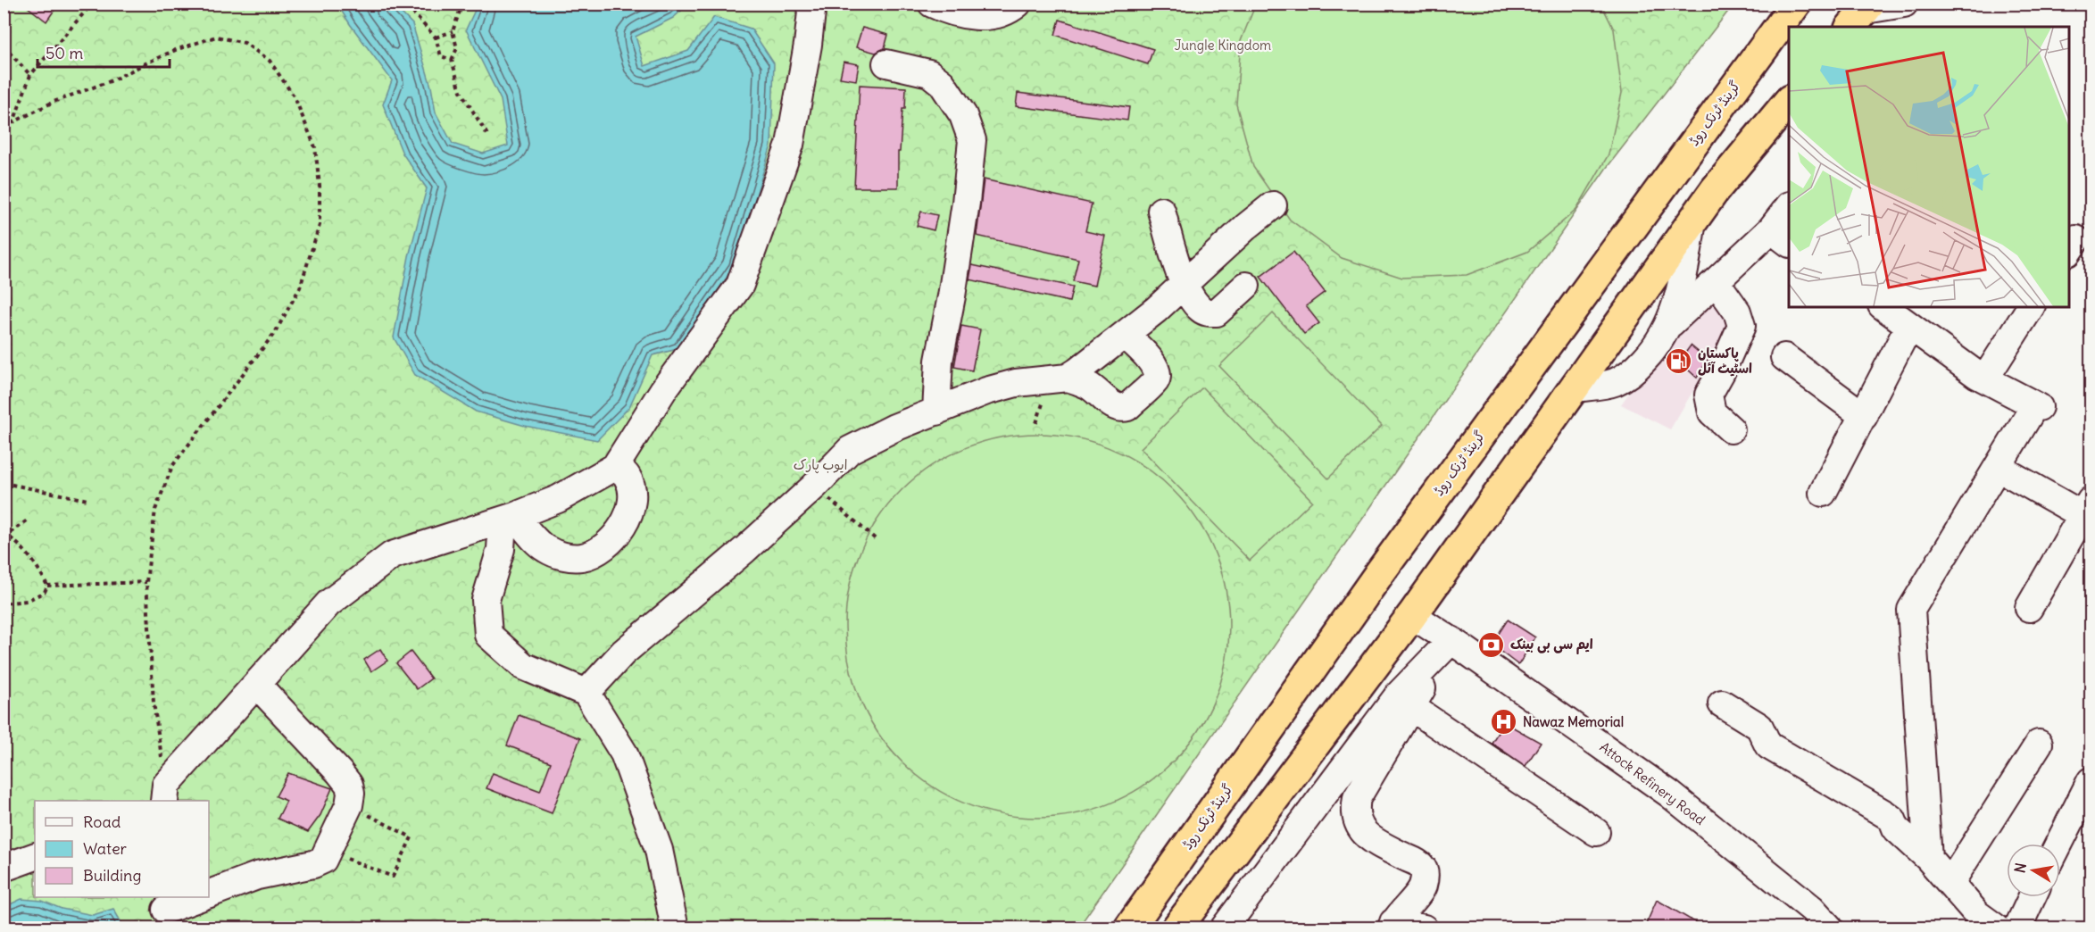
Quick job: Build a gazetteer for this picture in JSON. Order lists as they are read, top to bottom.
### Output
{
  "streets": {
    "highway": ["گرینڈ ٹرنک روڈ"],
    "street": ["Attock Refinery Road"]
  },
  "parks": ["Jungle Kingdom", "ایوب پارک"],
  "places": {
    "fuel station": ["پاکستان اسٹیٹ آئل"],
    "bank": ["ایم سی بی بینک"],
    "hospital": ["Nawaz Memorial"]
  },
  "legend": ["Road", "Water", "Building"],
  "scale_bar": "50 m",
  "north": "left"
}
